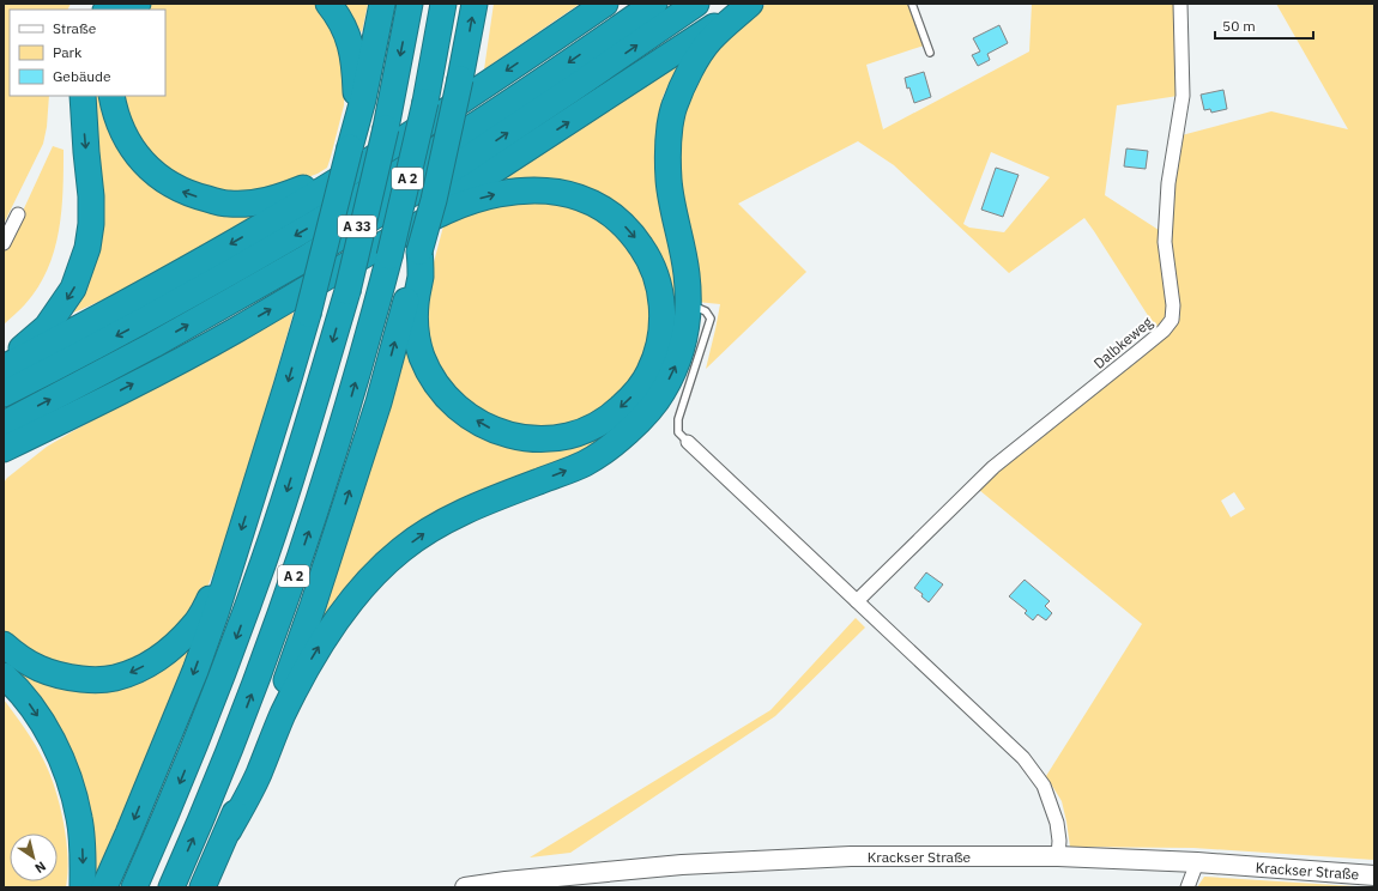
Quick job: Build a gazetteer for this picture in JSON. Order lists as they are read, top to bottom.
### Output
{
  "streets": {
    "highway": ["A 2", "A 33"],
    "street": ["Dalbkeweg", "Krackser Straße"]
  },
  "legend": ["Straße", "Park", "Gebäude"],
  "scale_bar": "50 m",
  "north": "bottom right"
}
